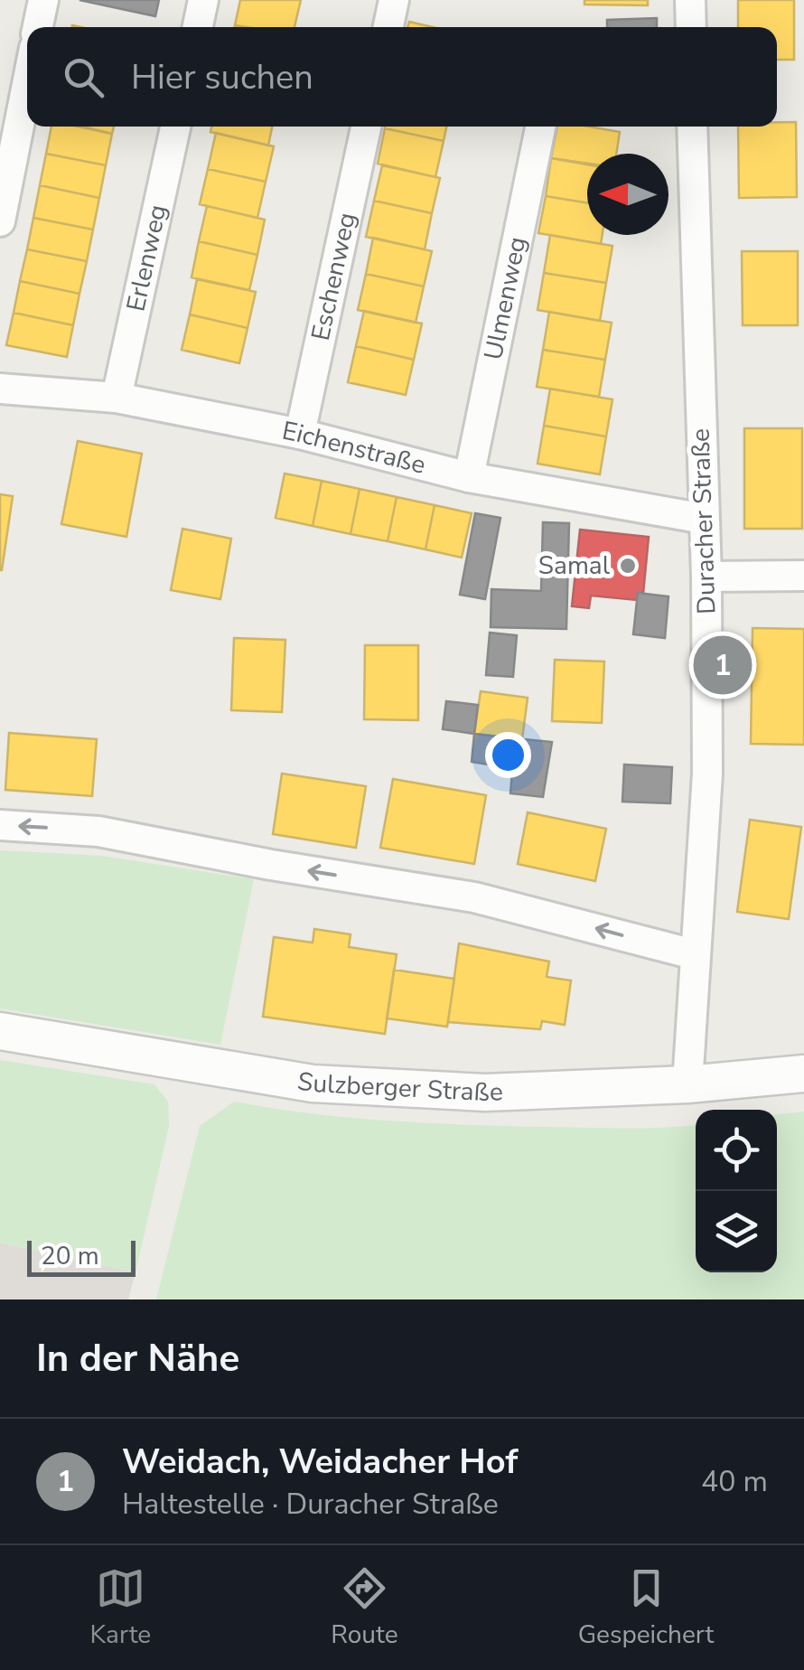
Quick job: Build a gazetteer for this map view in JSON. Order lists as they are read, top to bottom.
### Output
{
  "streets": {
    "street": [
      "Erlenweg",
      "Eschenweg",
      "Ulmenweg",
      "Eichenstraße",
      "Duracher Straße",
      "Sulzberger Straße"
    ]
  },
  "crossings": [
    ["Erlenweg", "Eichenstraße"],
    ["Eschenweg", "Eichenstraße"],
    ["Ulmenweg", "Eichenstraße"],
    ["Eichenstraße", "Duracher Straße"],
    ["Duracher Straße", "Sulzberger Straße"]
  ],
  "places": ["Samal"],
  "scale_bar": "20 m",
  "north": "left",
  "page": {
    "search": "Hier suchen",
    "pins": "1",
    "scale": "20 m",
    "heading": "In der Nähe",
    "list": [
      {
        "mark": "1",
        "name": "Weidach, Weidacher Hof",
        "note": "Haltestelle · Duracher Straße",
        "value": "40 m"
      }
    ],
    "nav": ["Karte", "Route", "Gespeichert"]
  }
}
